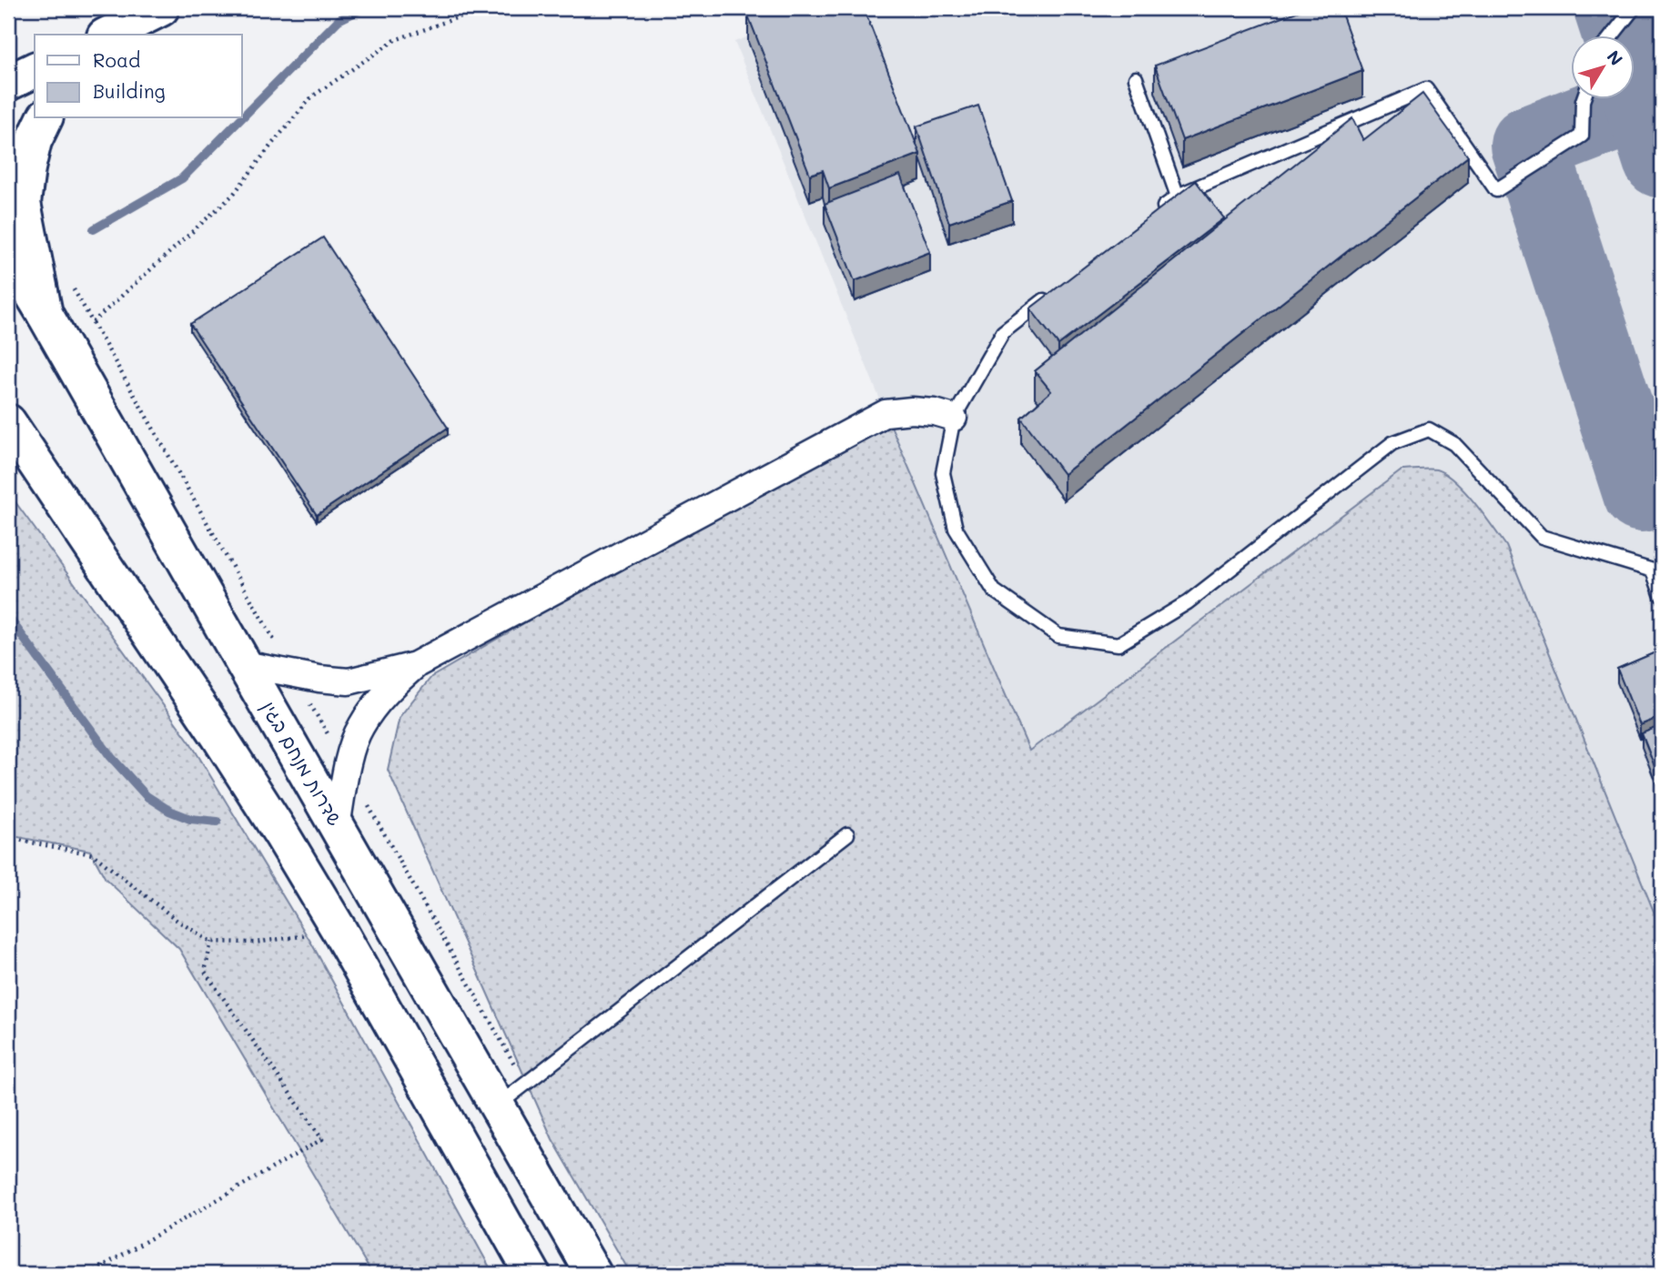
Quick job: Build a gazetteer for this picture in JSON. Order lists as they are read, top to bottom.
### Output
{
  "streets": {
    "main road": ["שדרות מנחם בגין"]
  },
  "legend": ["Road", "Building"],
  "north": "top right"
}
